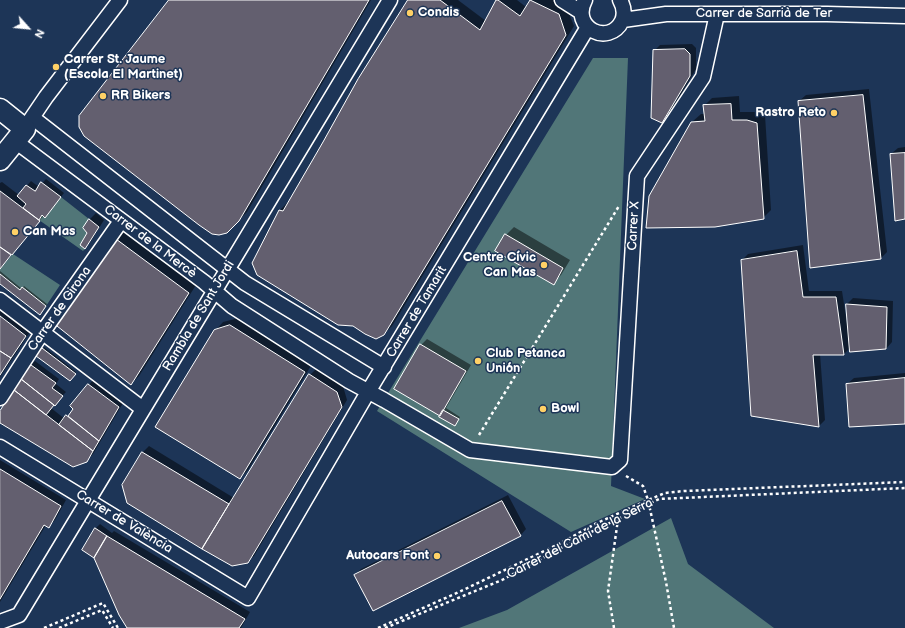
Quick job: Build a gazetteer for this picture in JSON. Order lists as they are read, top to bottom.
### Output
{
  "streets": {
    "street": [
      "Carrer de Sarrià de Ter",
      "Carrer X",
      "Carrer de la Mercè",
      "Carrer de Girona",
      "Carrer de Tamarit",
      "Rambla de Sant Jordi",
      "Carrer de València"
    ],
    "path": ["Carrer del Camí de la Serra"]
  },
  "crossings": [
    ["Carrer de Sarrià de Ter", "Carrer X"],
    ["Carrer de la Mercè", "Carrer de Girona"],
    ["Carrer de la Mercè", "Carrer de Tamarit"],
    ["Carrer de la Mercè", "Rambla de Sant Jordi"],
    ["Carrer de Tamarit", "Carrer de València"],
    ["Rambla de Sant Jordi", "Carrer de València"]
  ],
  "places": [
    "Condis",
    "Carrer St. Jaume (Escola El Martinet)",
    "RR Bikers",
    "Rastro Reto",
    "Can Mas",
    "Centre Cívic Can Mas",
    "Club Petanca Unión",
    "Bowl",
    "Autocars Font"
  ],
  "north": "bottom right"
}
